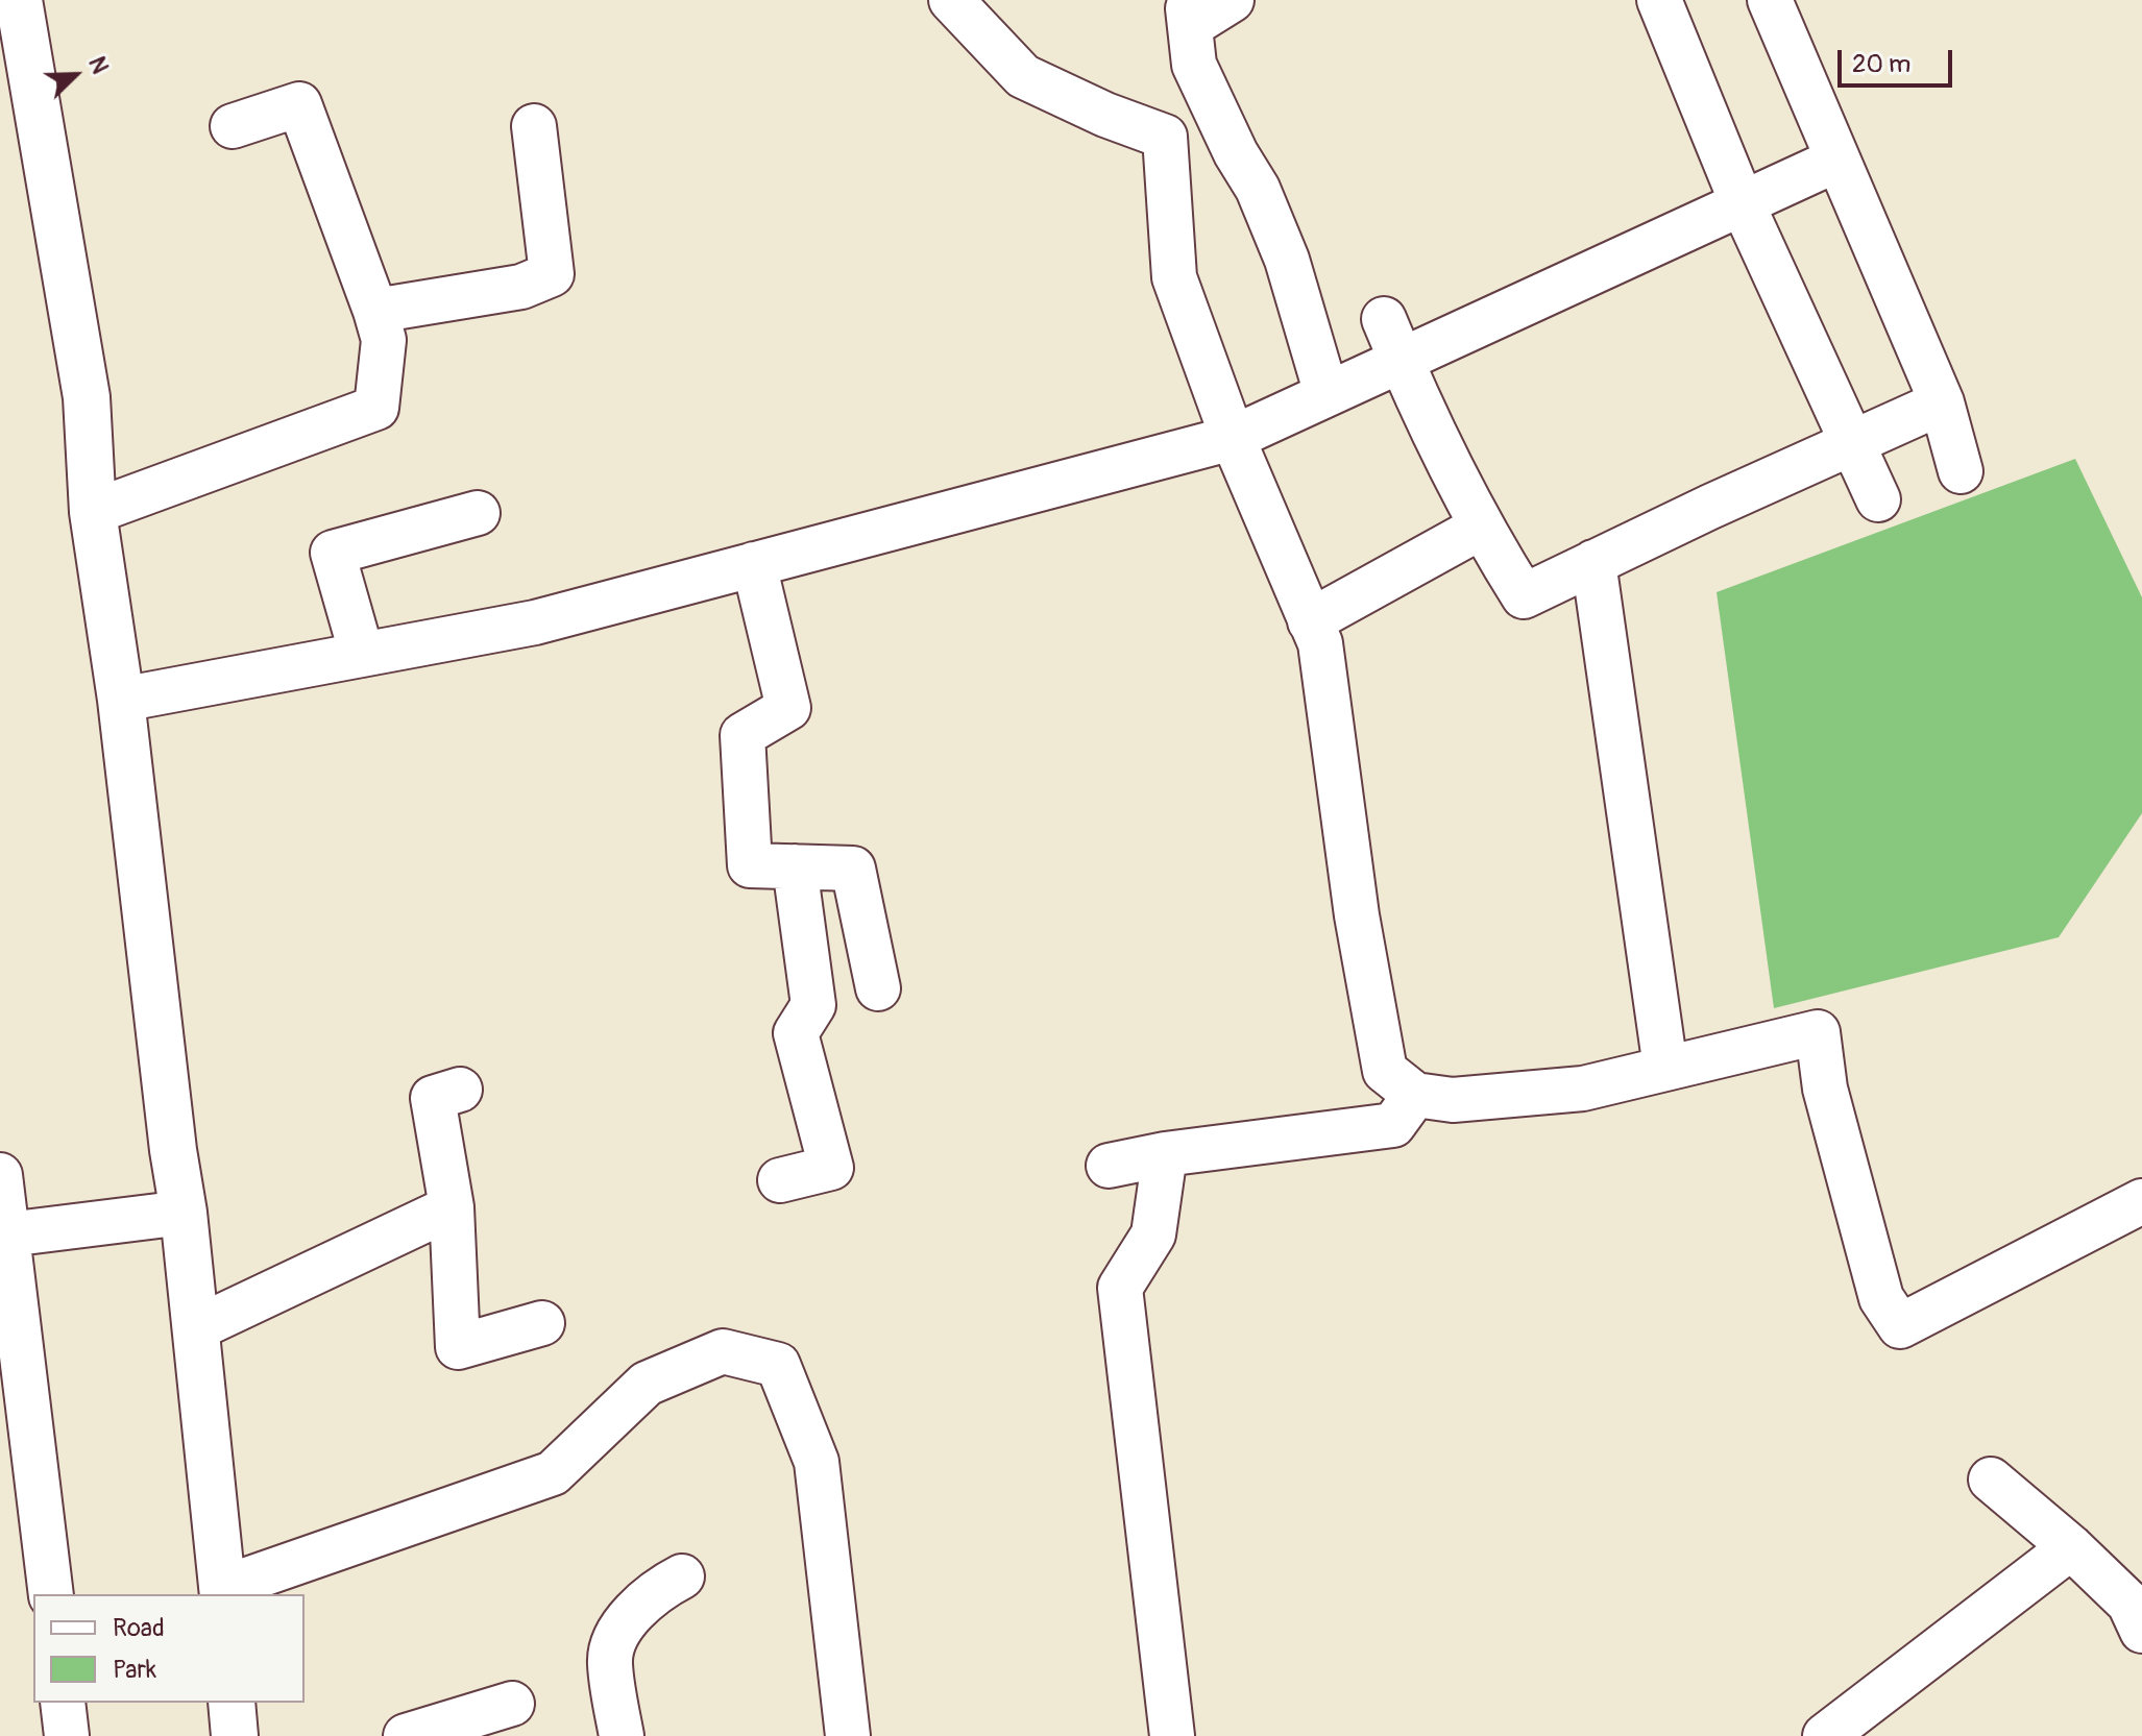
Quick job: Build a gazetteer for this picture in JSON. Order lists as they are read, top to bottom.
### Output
{
  "legend": ["Road", "Park"],
  "scale_bar": "20 m",
  "north": "top right"
}
